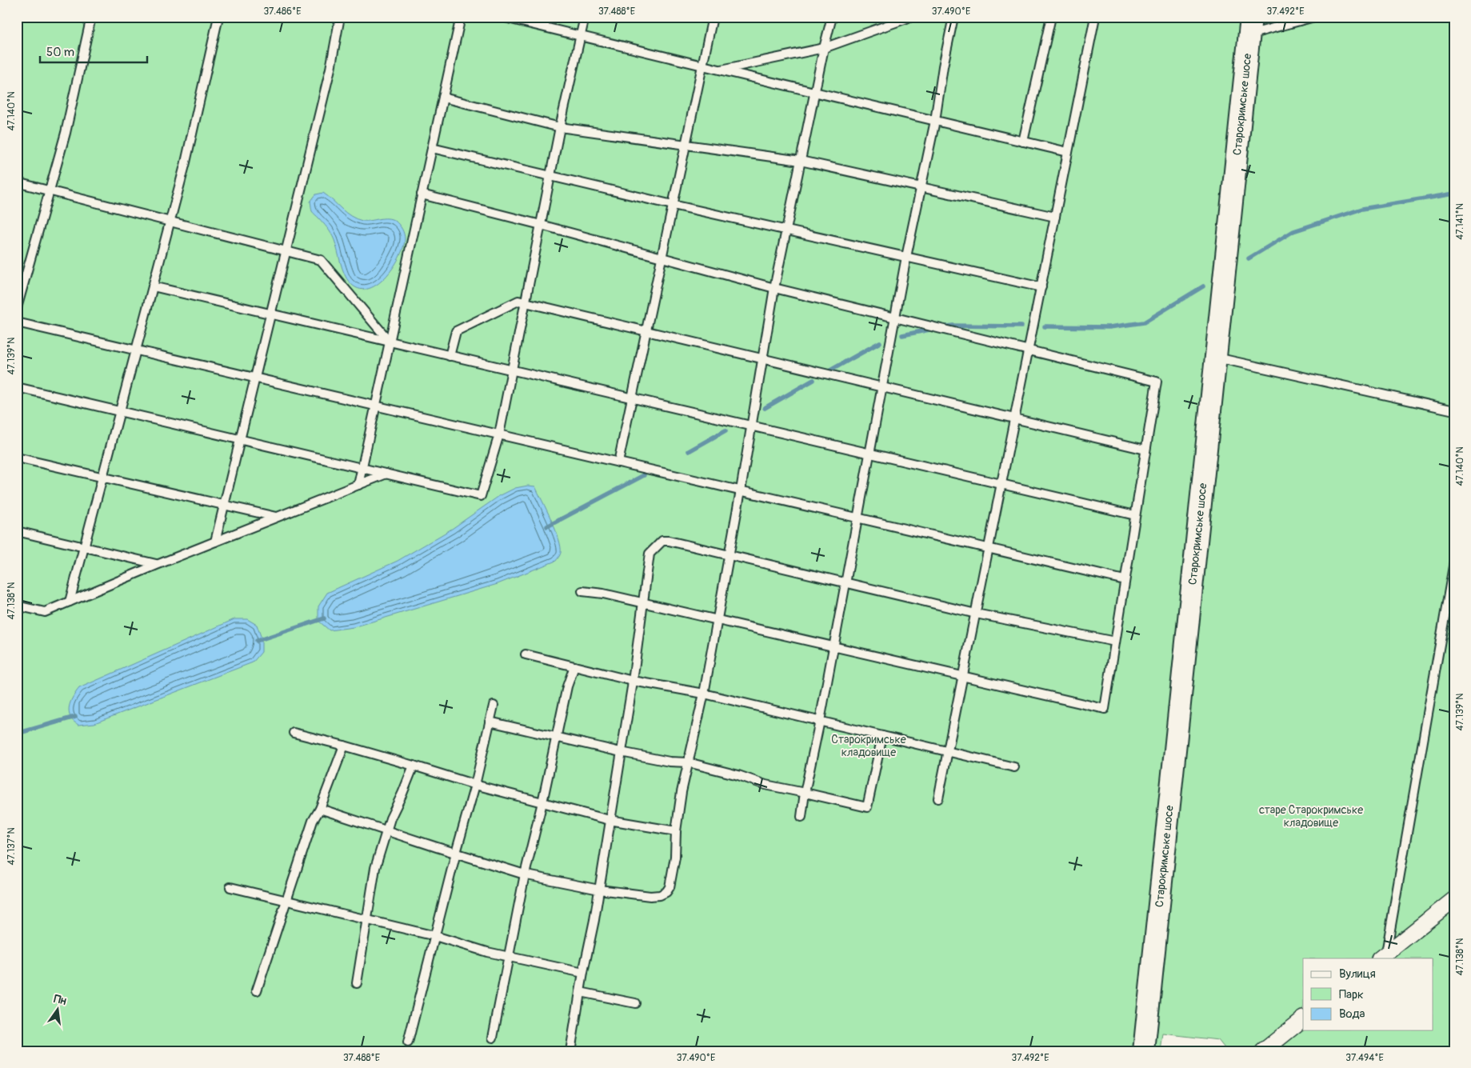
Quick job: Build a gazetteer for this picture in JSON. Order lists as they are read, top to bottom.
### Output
{
  "streets": {
    "street": ["Старокримське шосе"]
  },
  "parks": ["Старокримське кладовище", "старе Старокримське кладовище"],
  "legend": ["Вулиця", "Парк", "Вода"],
  "scale_bar": "50 m",
  "north": "top",
  "coordinates": [
    "37.486°E",
    "37.488°E",
    "37.490°E",
    "37.492°E",
    "47.140°N",
    "47.141°N",
    "47.139°N",
    "47.138°N",
    "47.137°N",
    "37.494°E"
  ]
}
